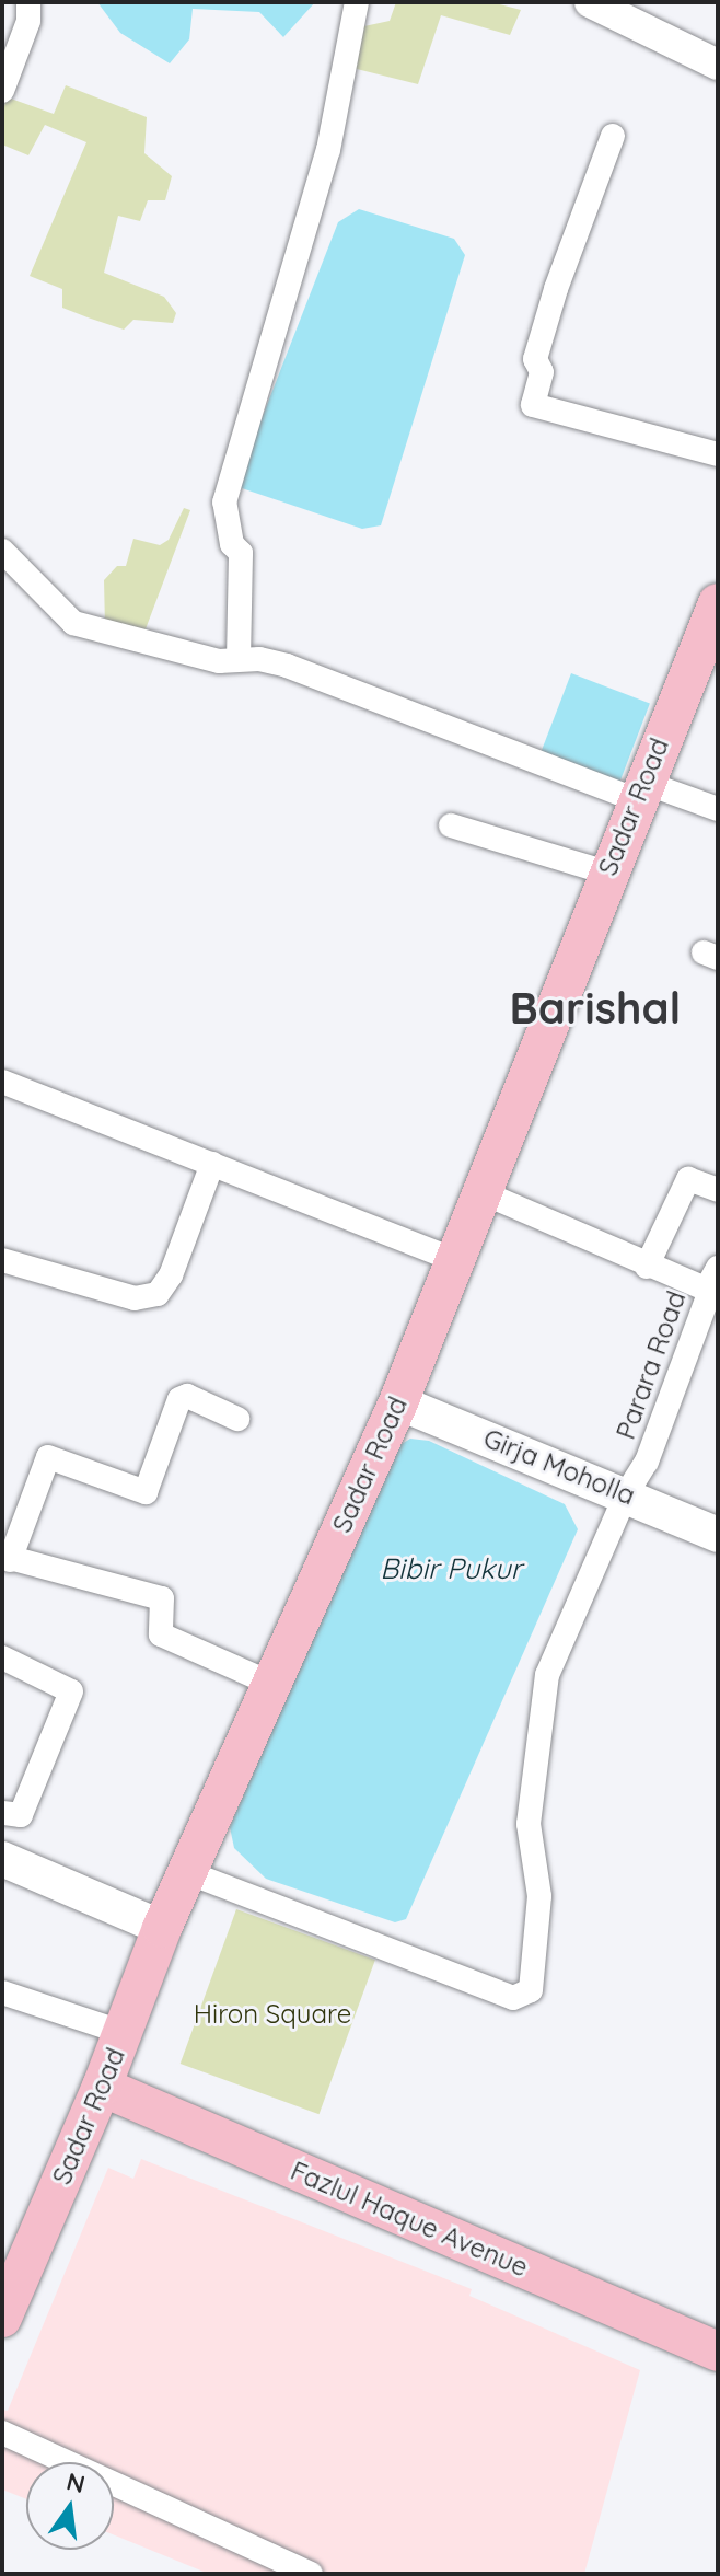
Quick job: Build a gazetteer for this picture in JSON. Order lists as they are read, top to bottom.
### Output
{
  "streets": {
    "main road": ["Sadar Road", "Girja Moholla", "Fazlul Haque Avenue"],
    "street": ["Parara Road"]
  },
  "crossings": [
    ["Sadar Road", "Parara Road"],
    ["Sadar Road", "Girja Moholla"],
    ["Sadar Road", "Fazlul Haque Avenue"],
    ["Parara Road", "Girja Moholla"]
  ],
  "districts": ["Barishal"],
  "water": ["Bibir Pukur"],
  "parks": ["Hiron Square"],
  "north": "top"
}
